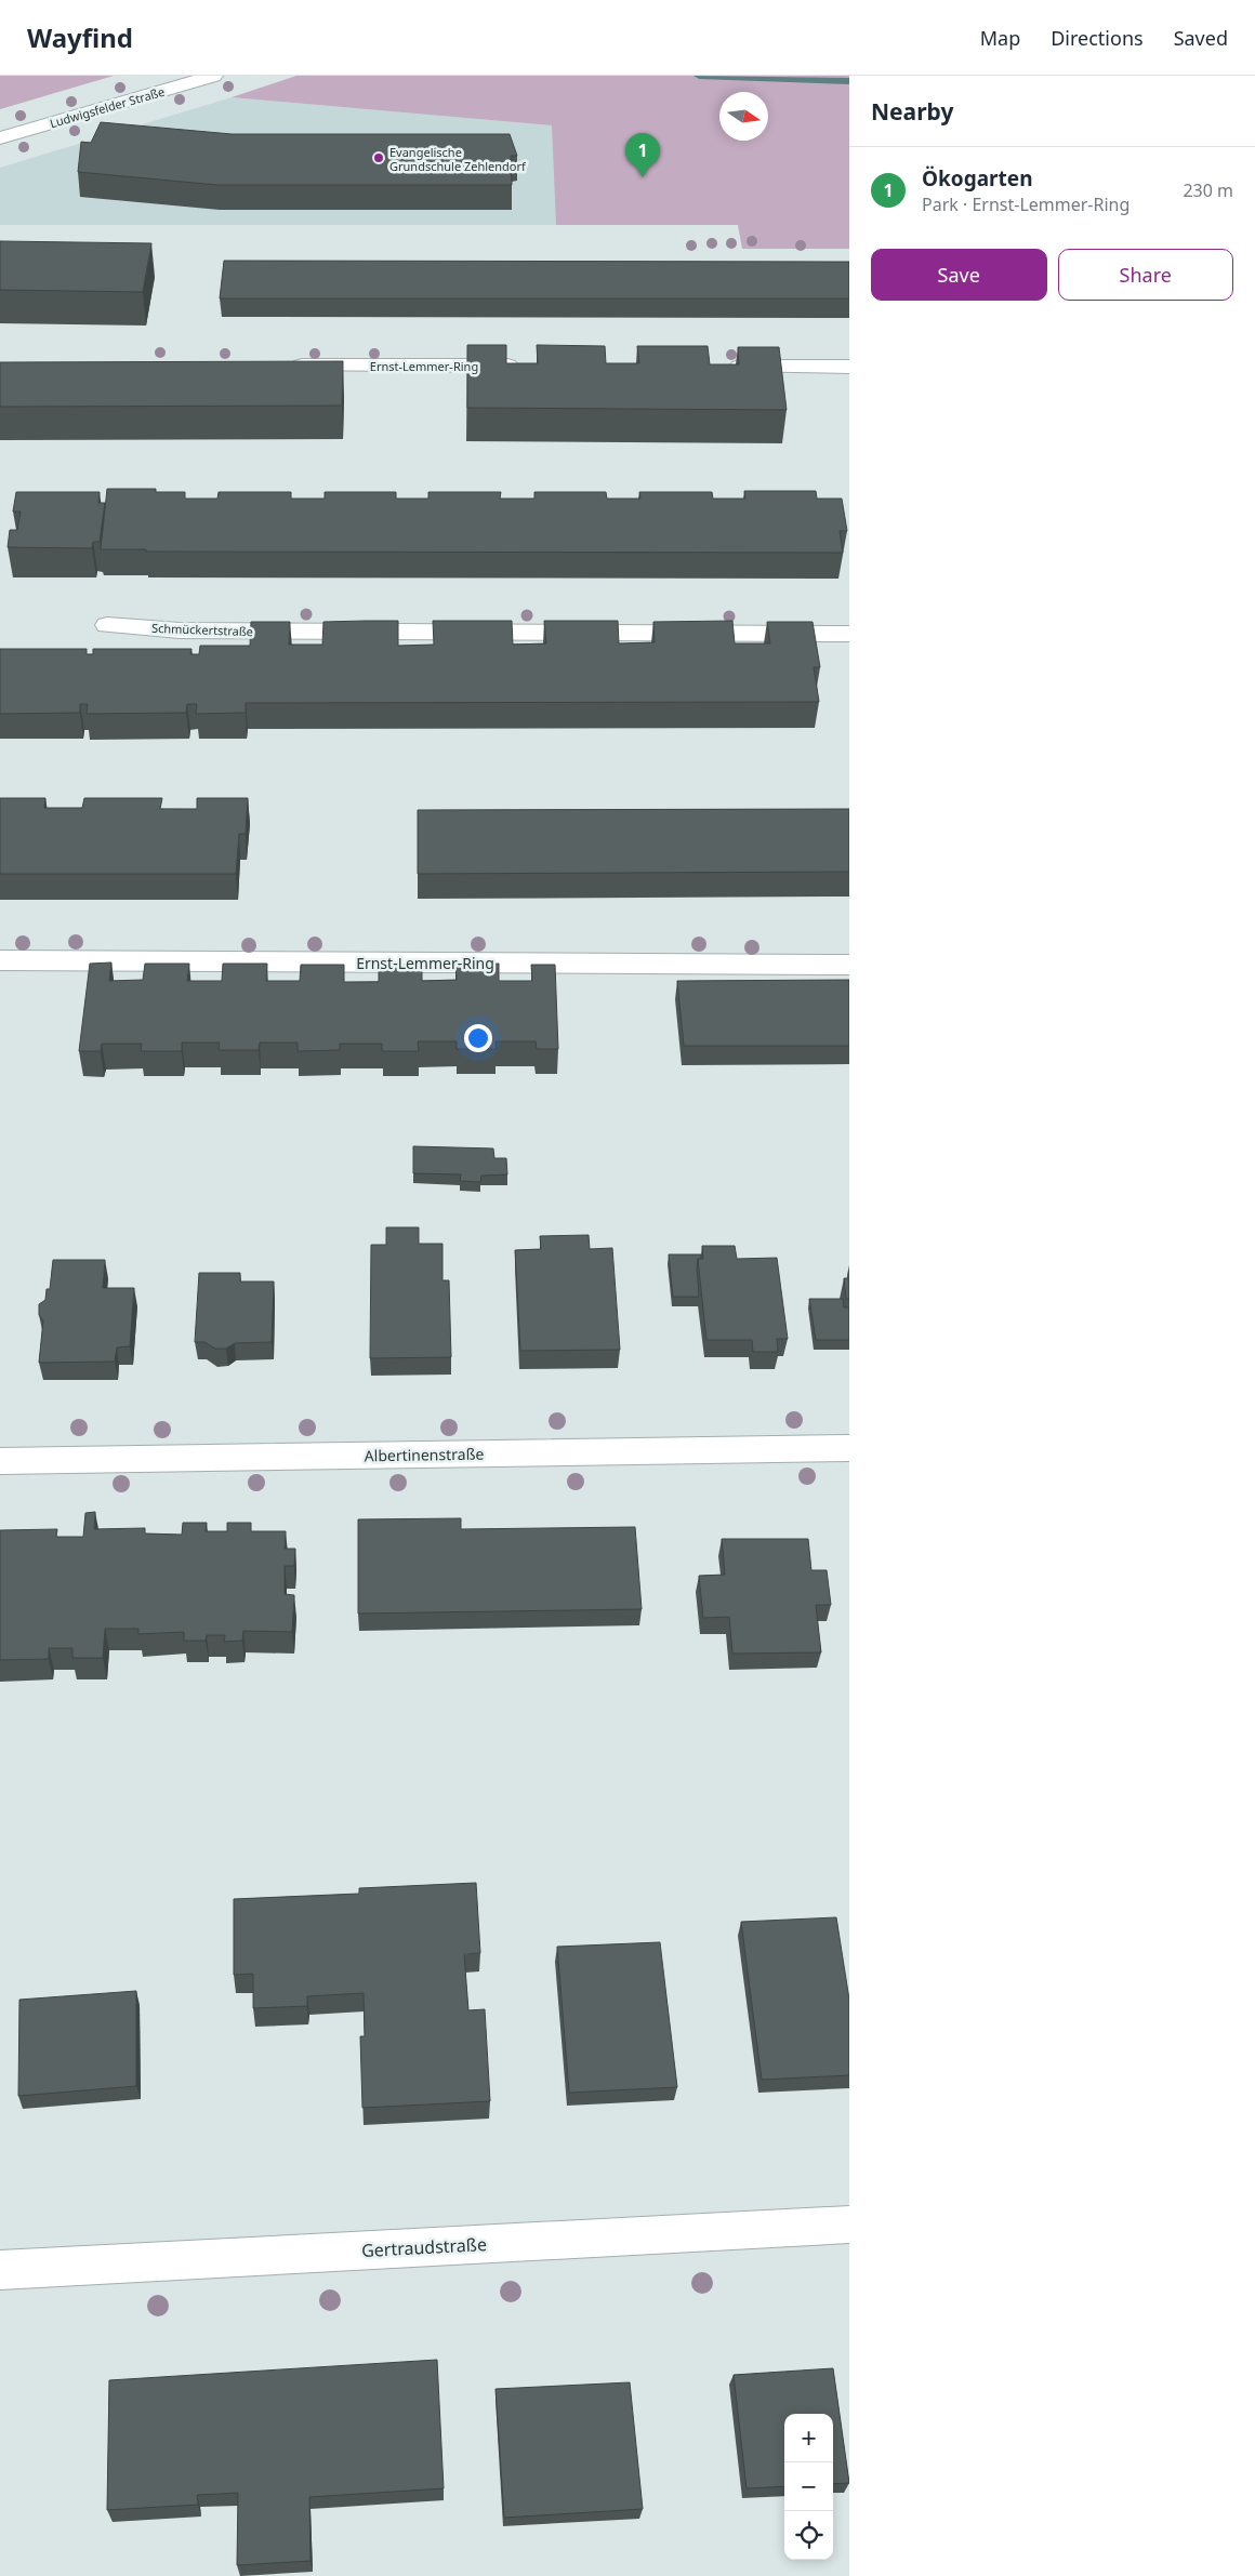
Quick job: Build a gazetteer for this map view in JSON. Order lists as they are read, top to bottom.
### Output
{
  "streets": {
    "street": [
      "Ludwigsfelder Straße",
      "Ernst-Lemmer-Ring",
      "Schmückertstraße",
      "Albertinenstraße",
      "Gertraudstraße"
    ]
  },
  "places": ["Evangelische Grundschule Zehlendorf"],
  "north": "right",
  "page": {
    "header": "Wayfind",
    "nav": ["Map", "Directions", "Saved"],
    "heading": "Nearby",
    "pins": "1",
    "list": [
      {
        "mark": "1",
        "name": "Ökogarten",
        "note": "Park · Ernst-Lemmer-Ring",
        "value": "230 m"
      }
    ],
    "buttons": ["Save", "Share"],
    "map_buttons": ["+", "−"]
  }
}
